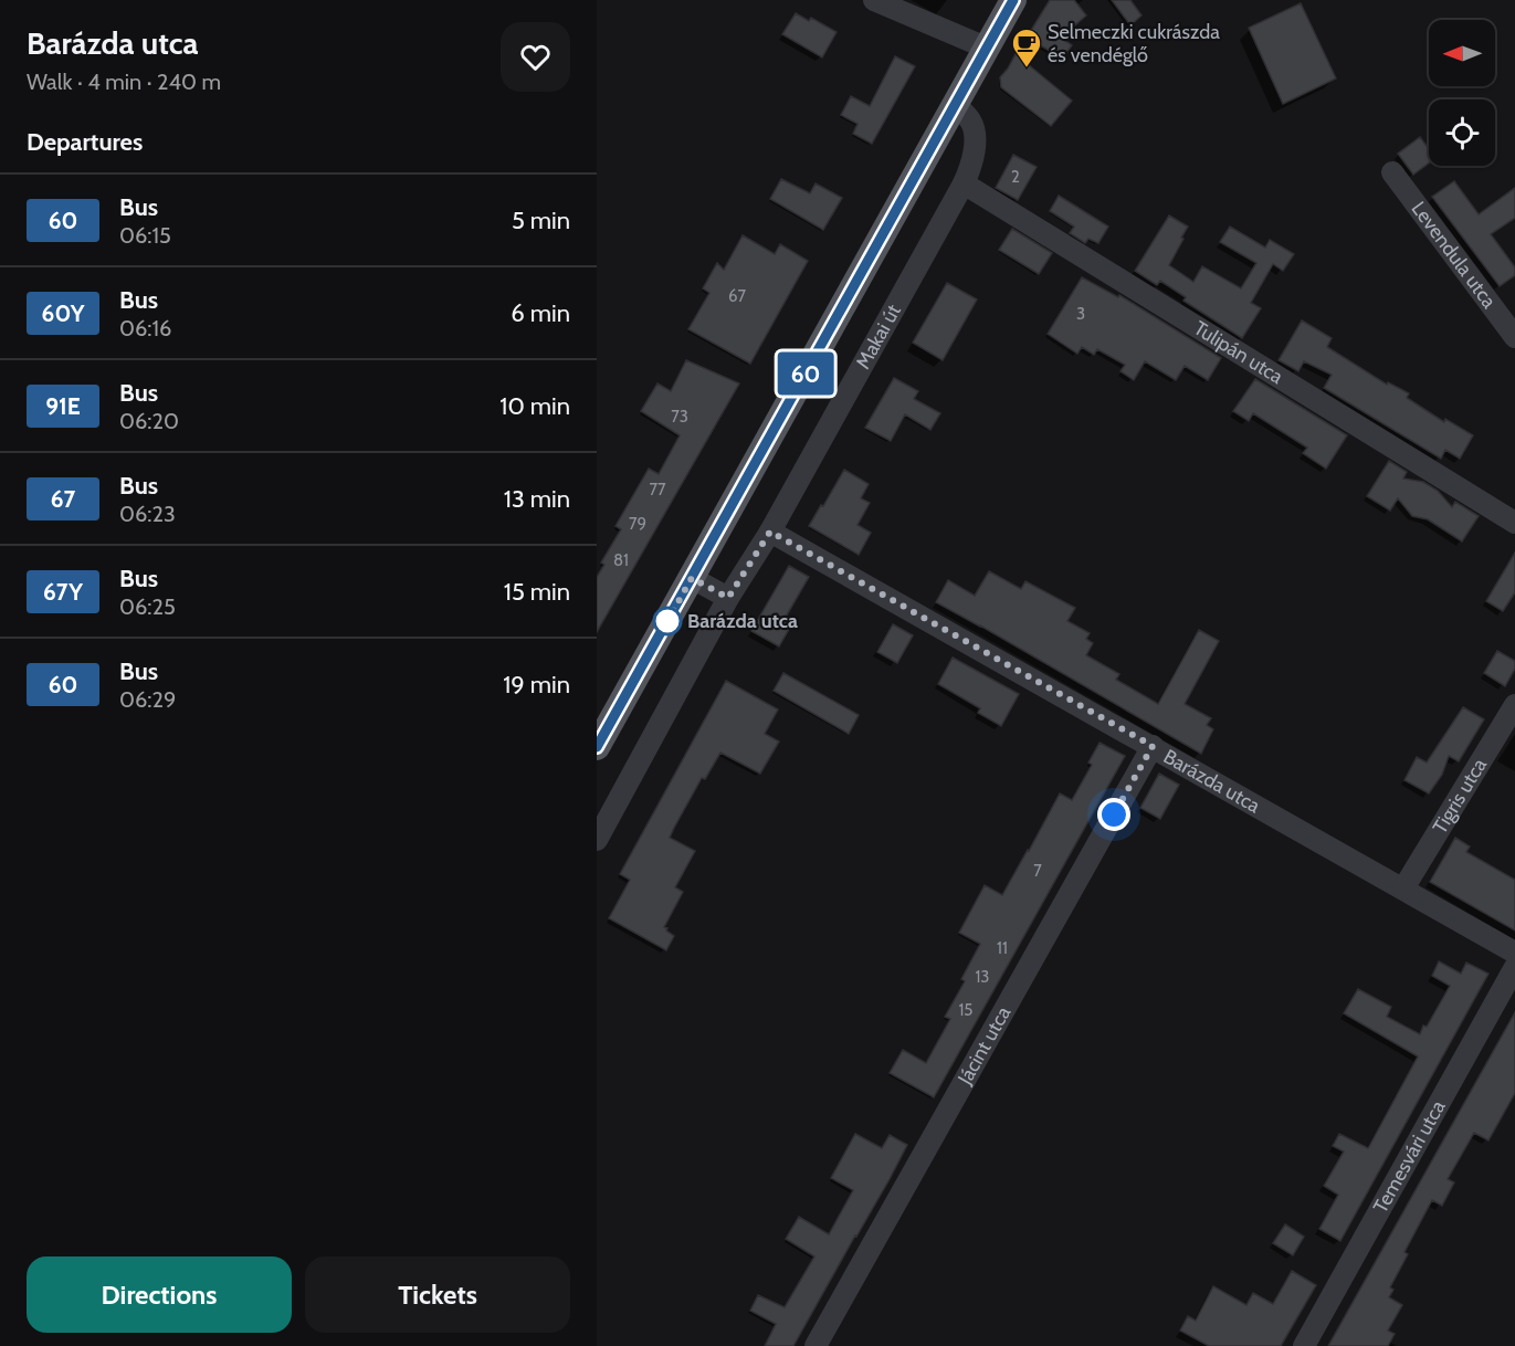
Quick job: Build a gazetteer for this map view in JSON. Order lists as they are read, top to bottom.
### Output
{
  "streets": {
    "street": [
      "Levendula utca",
      "Makai út",
      "Tulipán utca",
      "Barázda utca",
      "Tigris utca",
      "Jácint utca",
      "Temesvári utca"
    ]
  },
  "crossings": [
    ["Makai út", "Tulipán utca"],
    ["Makai út", "Barázda utca"],
    ["Barázda utca", "Tigris utca"],
    ["Barázda utca", "Jácint utca"]
  ],
  "places": {
    "cafe": ["Selmeczki cukrászda és vendéglő"],
    "other": ["Barázda utca"]
  },
  "lines": ["bus line 60"],
  "house_numbers": [
    "2",
    "67",
    "3",
    "73",
    "77",
    "79",
    "81",
    "7",
    "11",
    "13",
    "15"
  ],
  "north": "left",
  "page": {
    "heading": [
      ["Barázda utca", "Walk · 4 min · 240 m"],
      "Departures"
    ],
    "on_map": "60",
    "list": [
      {
        "mark": "60",
        "name": "Bus",
        "note": "06:15",
        "value": "5 min"
      },
      {
        "mark": "60Y",
        "name": "Bus",
        "note": "06:16",
        "value": "6 min"
      },
      {
        "mark": "91E",
        "name": "Bus",
        "note": "06:20",
        "value": "10 min"
      },
      {
        "mark": "67",
        "name": "Bus",
        "note": "06:23",
        "value": "13 min"
      },
      {
        "mark": "67Y",
        "name": "Bus",
        "note": "06:25",
        "value": "15 min"
      },
      {
        "mark": "60",
        "name": "Bus",
        "note": "06:29",
        "value": "19 min"
      }
    ],
    "buttons": ["Directions", "Tickets"]
  }
}
